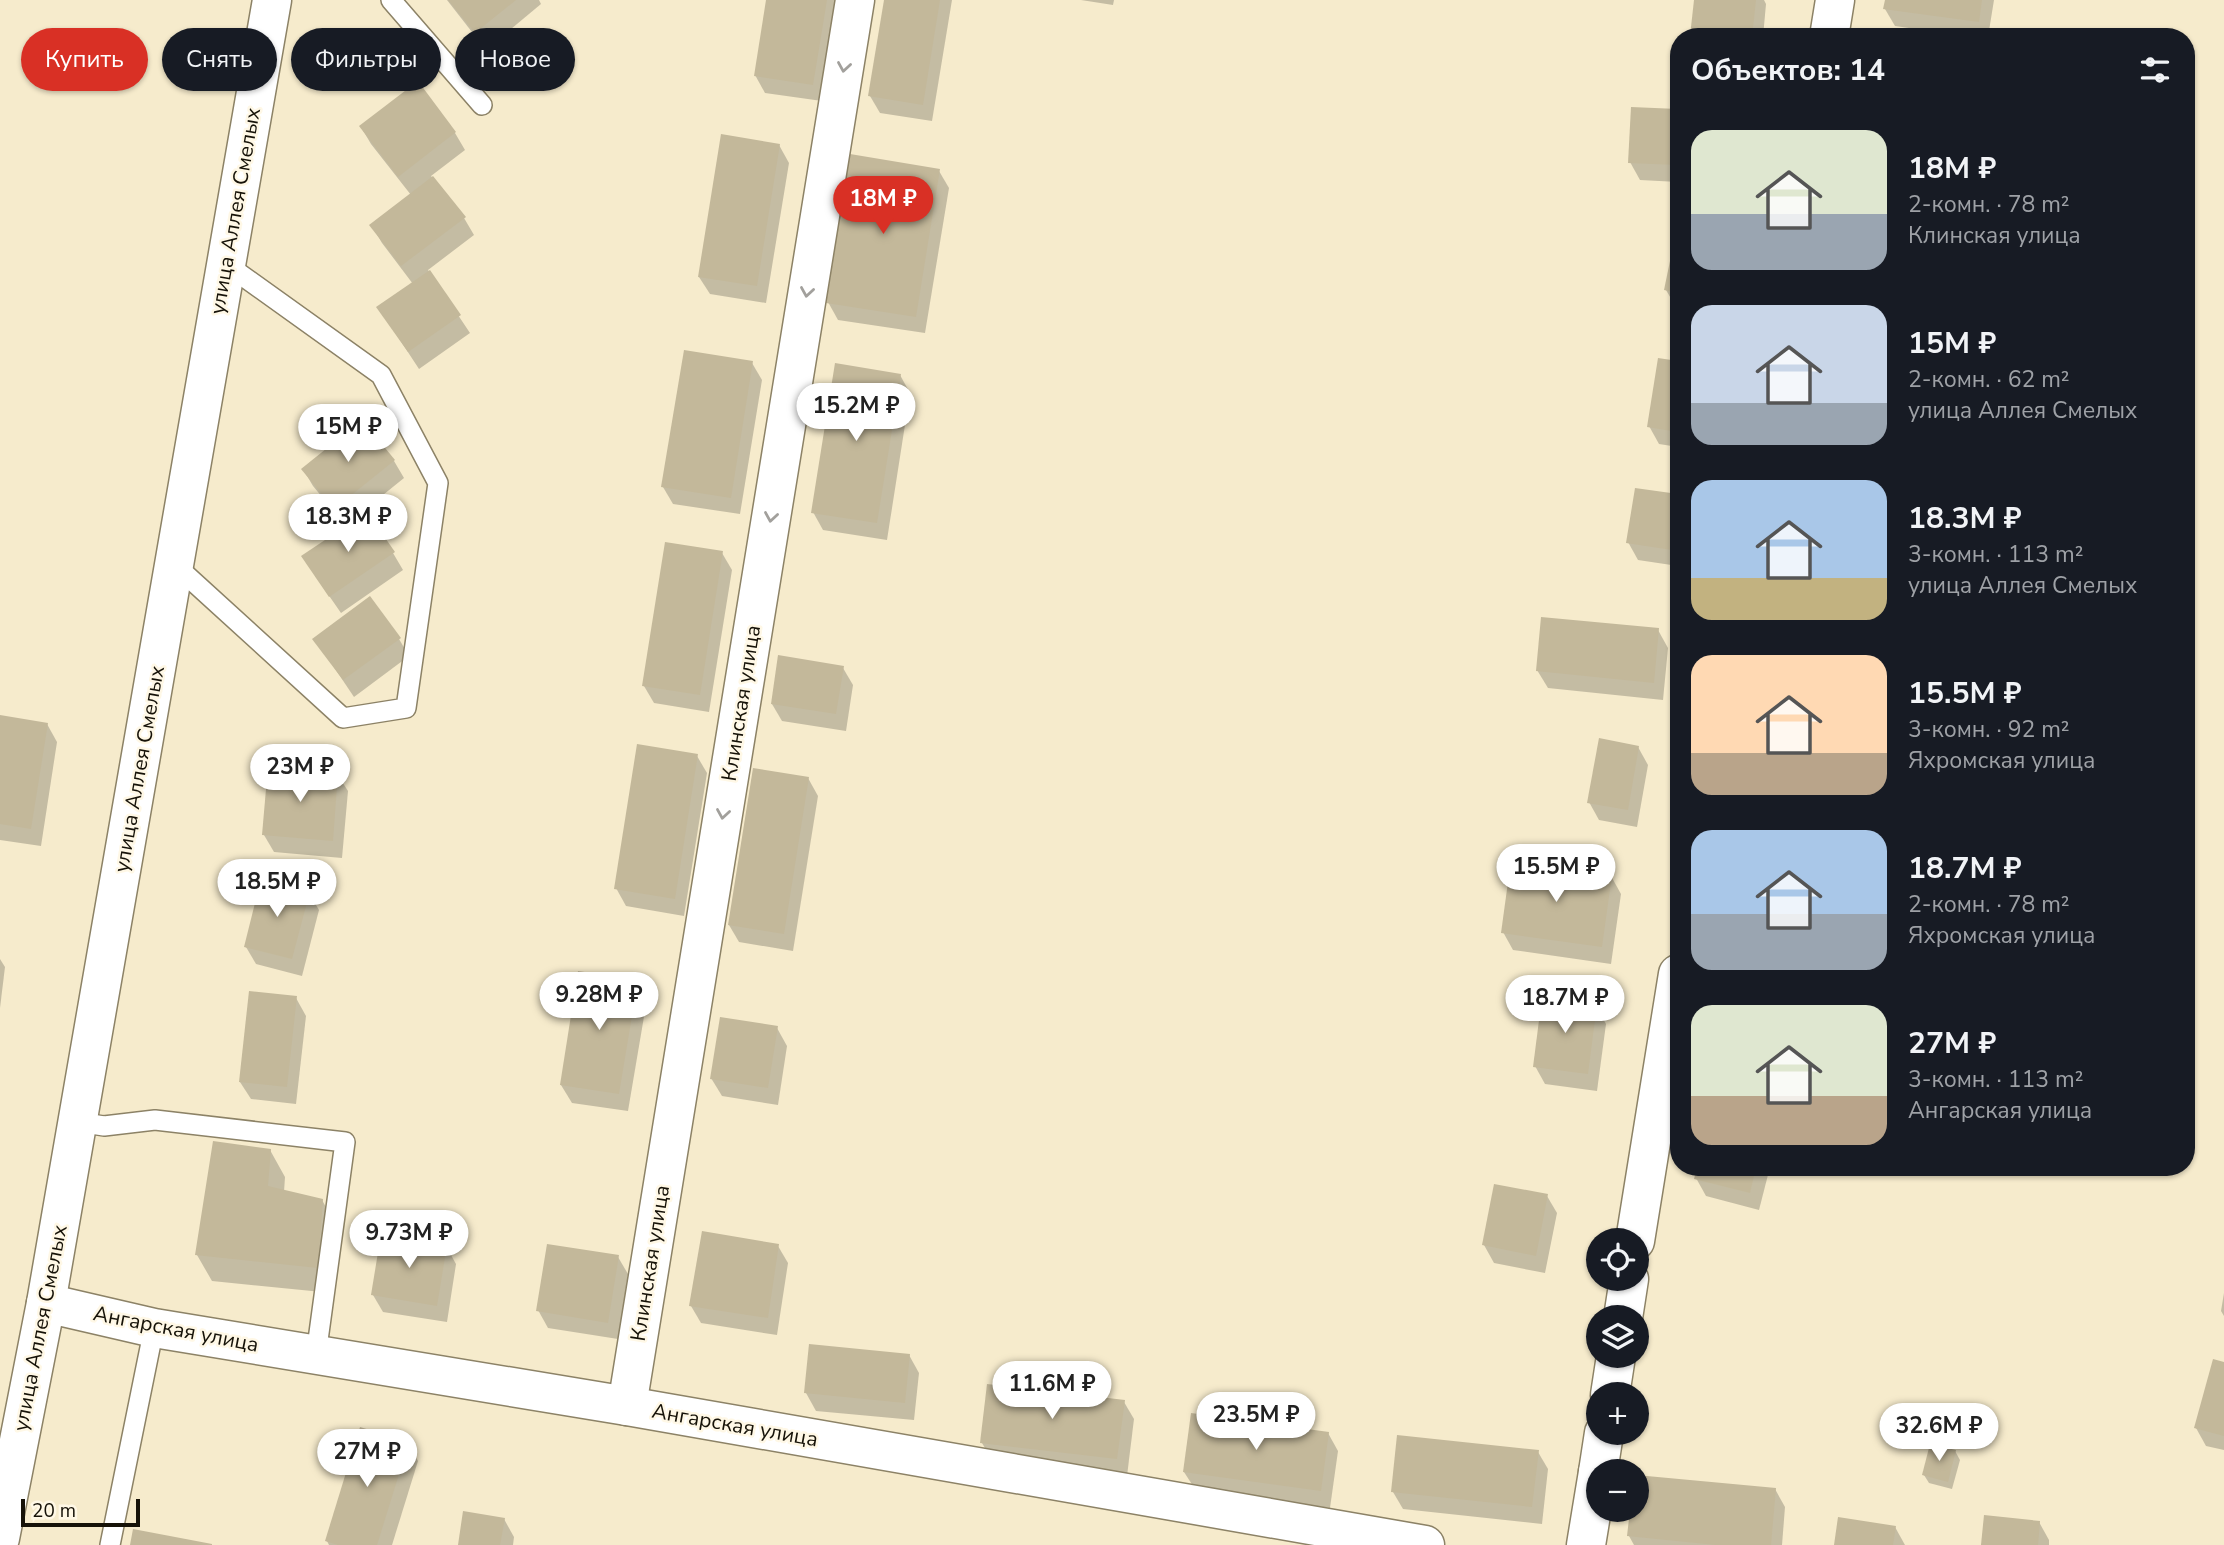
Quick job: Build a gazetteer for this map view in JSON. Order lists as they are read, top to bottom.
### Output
{
  "streets": {
    "street": ["улица Аллея Смелых", "Клинская улица", "Ангарская улица"]
  },
  "crossings": [
    ["улица Аллея Смелых", "Ангарская улица"],
    ["Клинская улица", "Ангарская улица"]
  ],
  "one_way": ["Клинская улица"],
  "scale_bar": "20 m",
  "page": {
    "chip": [
      "Купить",
      "Снять",
      "Фильтры",
      "Новое"
    ],
    "heading": "Объектов: 14",
    "list": [
      {
        "name": "18M ₽",
        "note": "2-комн. · 78 m² · Клинская улица"
      },
      {
        "name": "15M ₽",
        "note": "2-комн. · 62 m² · улица Аллея Смелых"
      },
      {
        "name": "18.3M ₽",
        "note": "3-комн. · 113 m² · улица Аллея Смелых"
      },
      {
        "name": "15.5M ₽",
        "note": "3-комн. · 92 m² · Яхромская улица"
      },
      {
        "name": "18.7M ₽",
        "note": "2-комн. · 78 m² · Яхромская улица"
      },
      {
        "name": "27M ₽",
        "note": "3-комн. · 113 m² · Ангарская улица"
      }
    ],
    "price": [
      "18M ₽",
      "15.2M ₽",
      "15M ₽",
      "18.3M ₽",
      "23M ₽",
      "15.5M ₽",
      "18.5M ₽",
      "9.28M ₽",
      "18.7M ₽",
      "9.73M ₽",
      "11.6M ₽",
      "23.5M ₽",
      "32.6M ₽",
      "27M ₽"
    ],
    "map_buttons": ["+", "−"],
    "scale": "20 m"
  }
}
